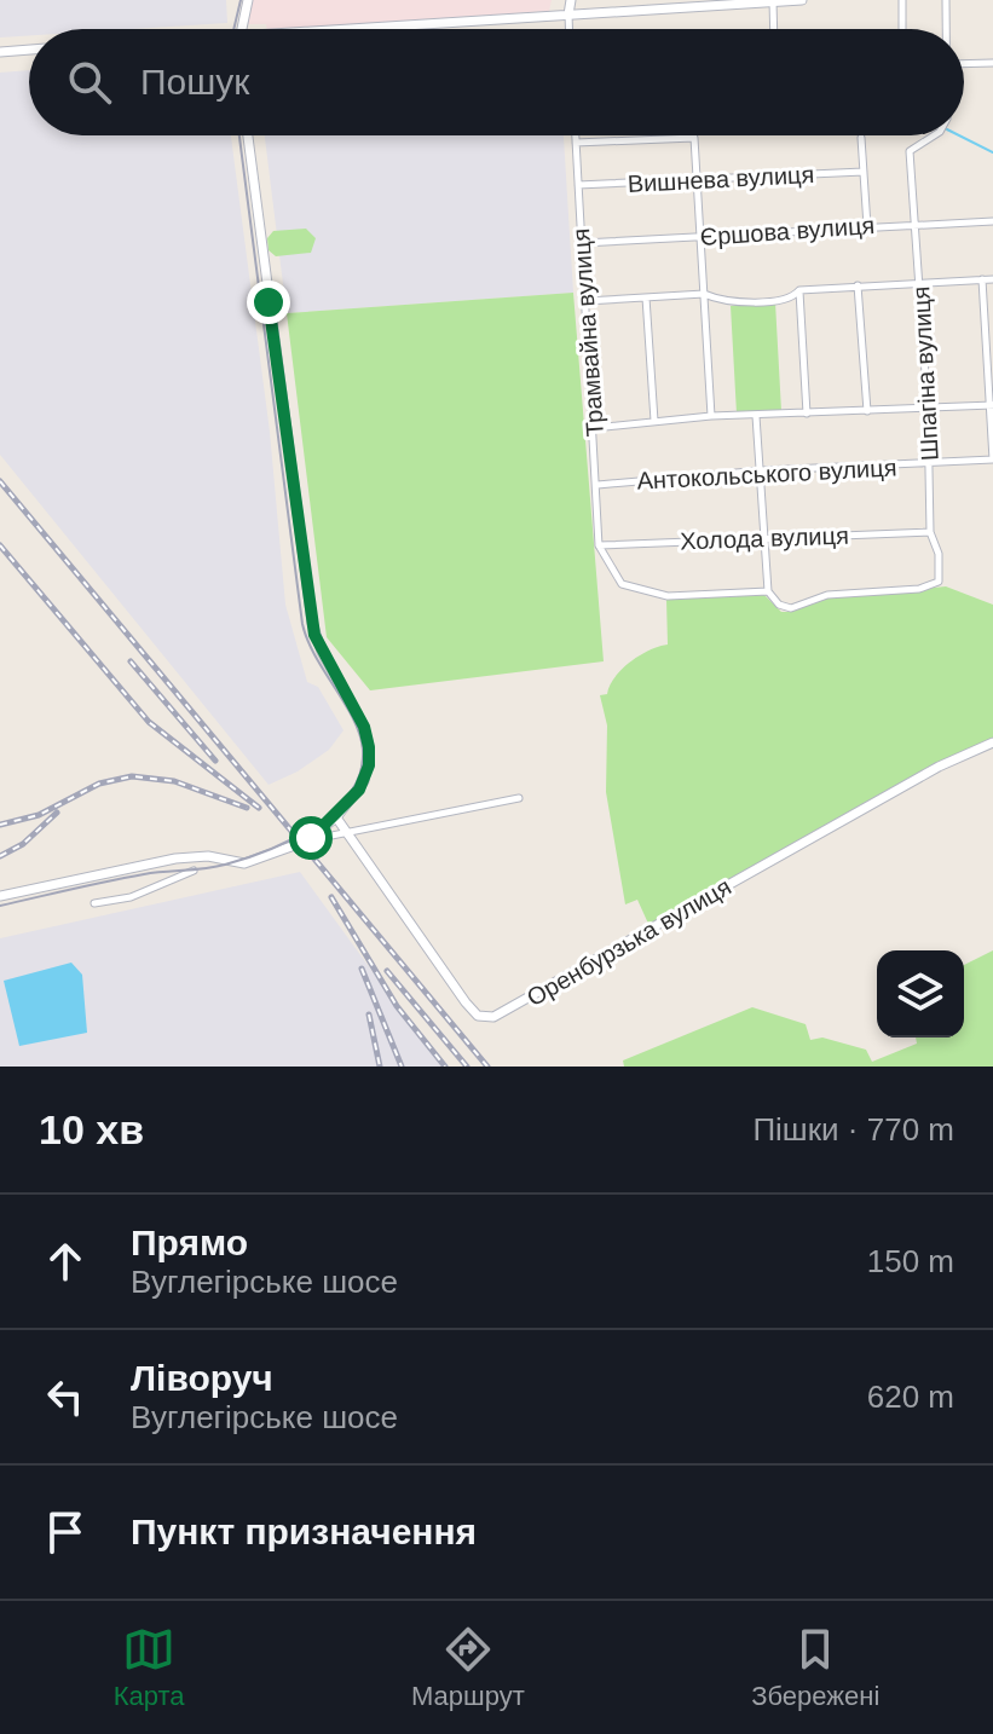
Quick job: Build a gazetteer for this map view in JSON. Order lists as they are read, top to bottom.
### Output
{
  "streets": {
    "street": [
      "Вишнева вулиця",
      "Єршова вулиця",
      "Трамвайна вулиця",
      "Шпагіна вулиця",
      "Антокольського вулиця",
      "Холода вулиця",
      "Оренбурзька вулиця"
    ]
  },
  "crossings": [
    ["Вишнева вулиця", "Трамвайна вулиця"],
    ["Єршова вулиця", "Трамвайна вулиця"],
    ["Єршова вулиця", "Шпагіна вулиця"],
    ["Трамвайна вулиця", "Антокольського вулиця"],
    ["Трамвайна вулиця", "Холода вулиця"],
    ["Шпагіна вулиця", "Антокольського вулиця"],
    ["Шпагіна вулиця", "Холода вулиця"]
  ],
  "page": {
    "search": "Пошук",
    "heading": ["10 хв", "Пішки · 770 m"],
    "list": [
      ["Прямо", "Вуглегірське шосе", "150 m"],
      ["Ліворуч", "Вуглегірське шосе", "620 m"],
      "Пункт призначення"
    ],
    "nav": ["Карта", "Маршрут", "Збережені"]
  }
}
